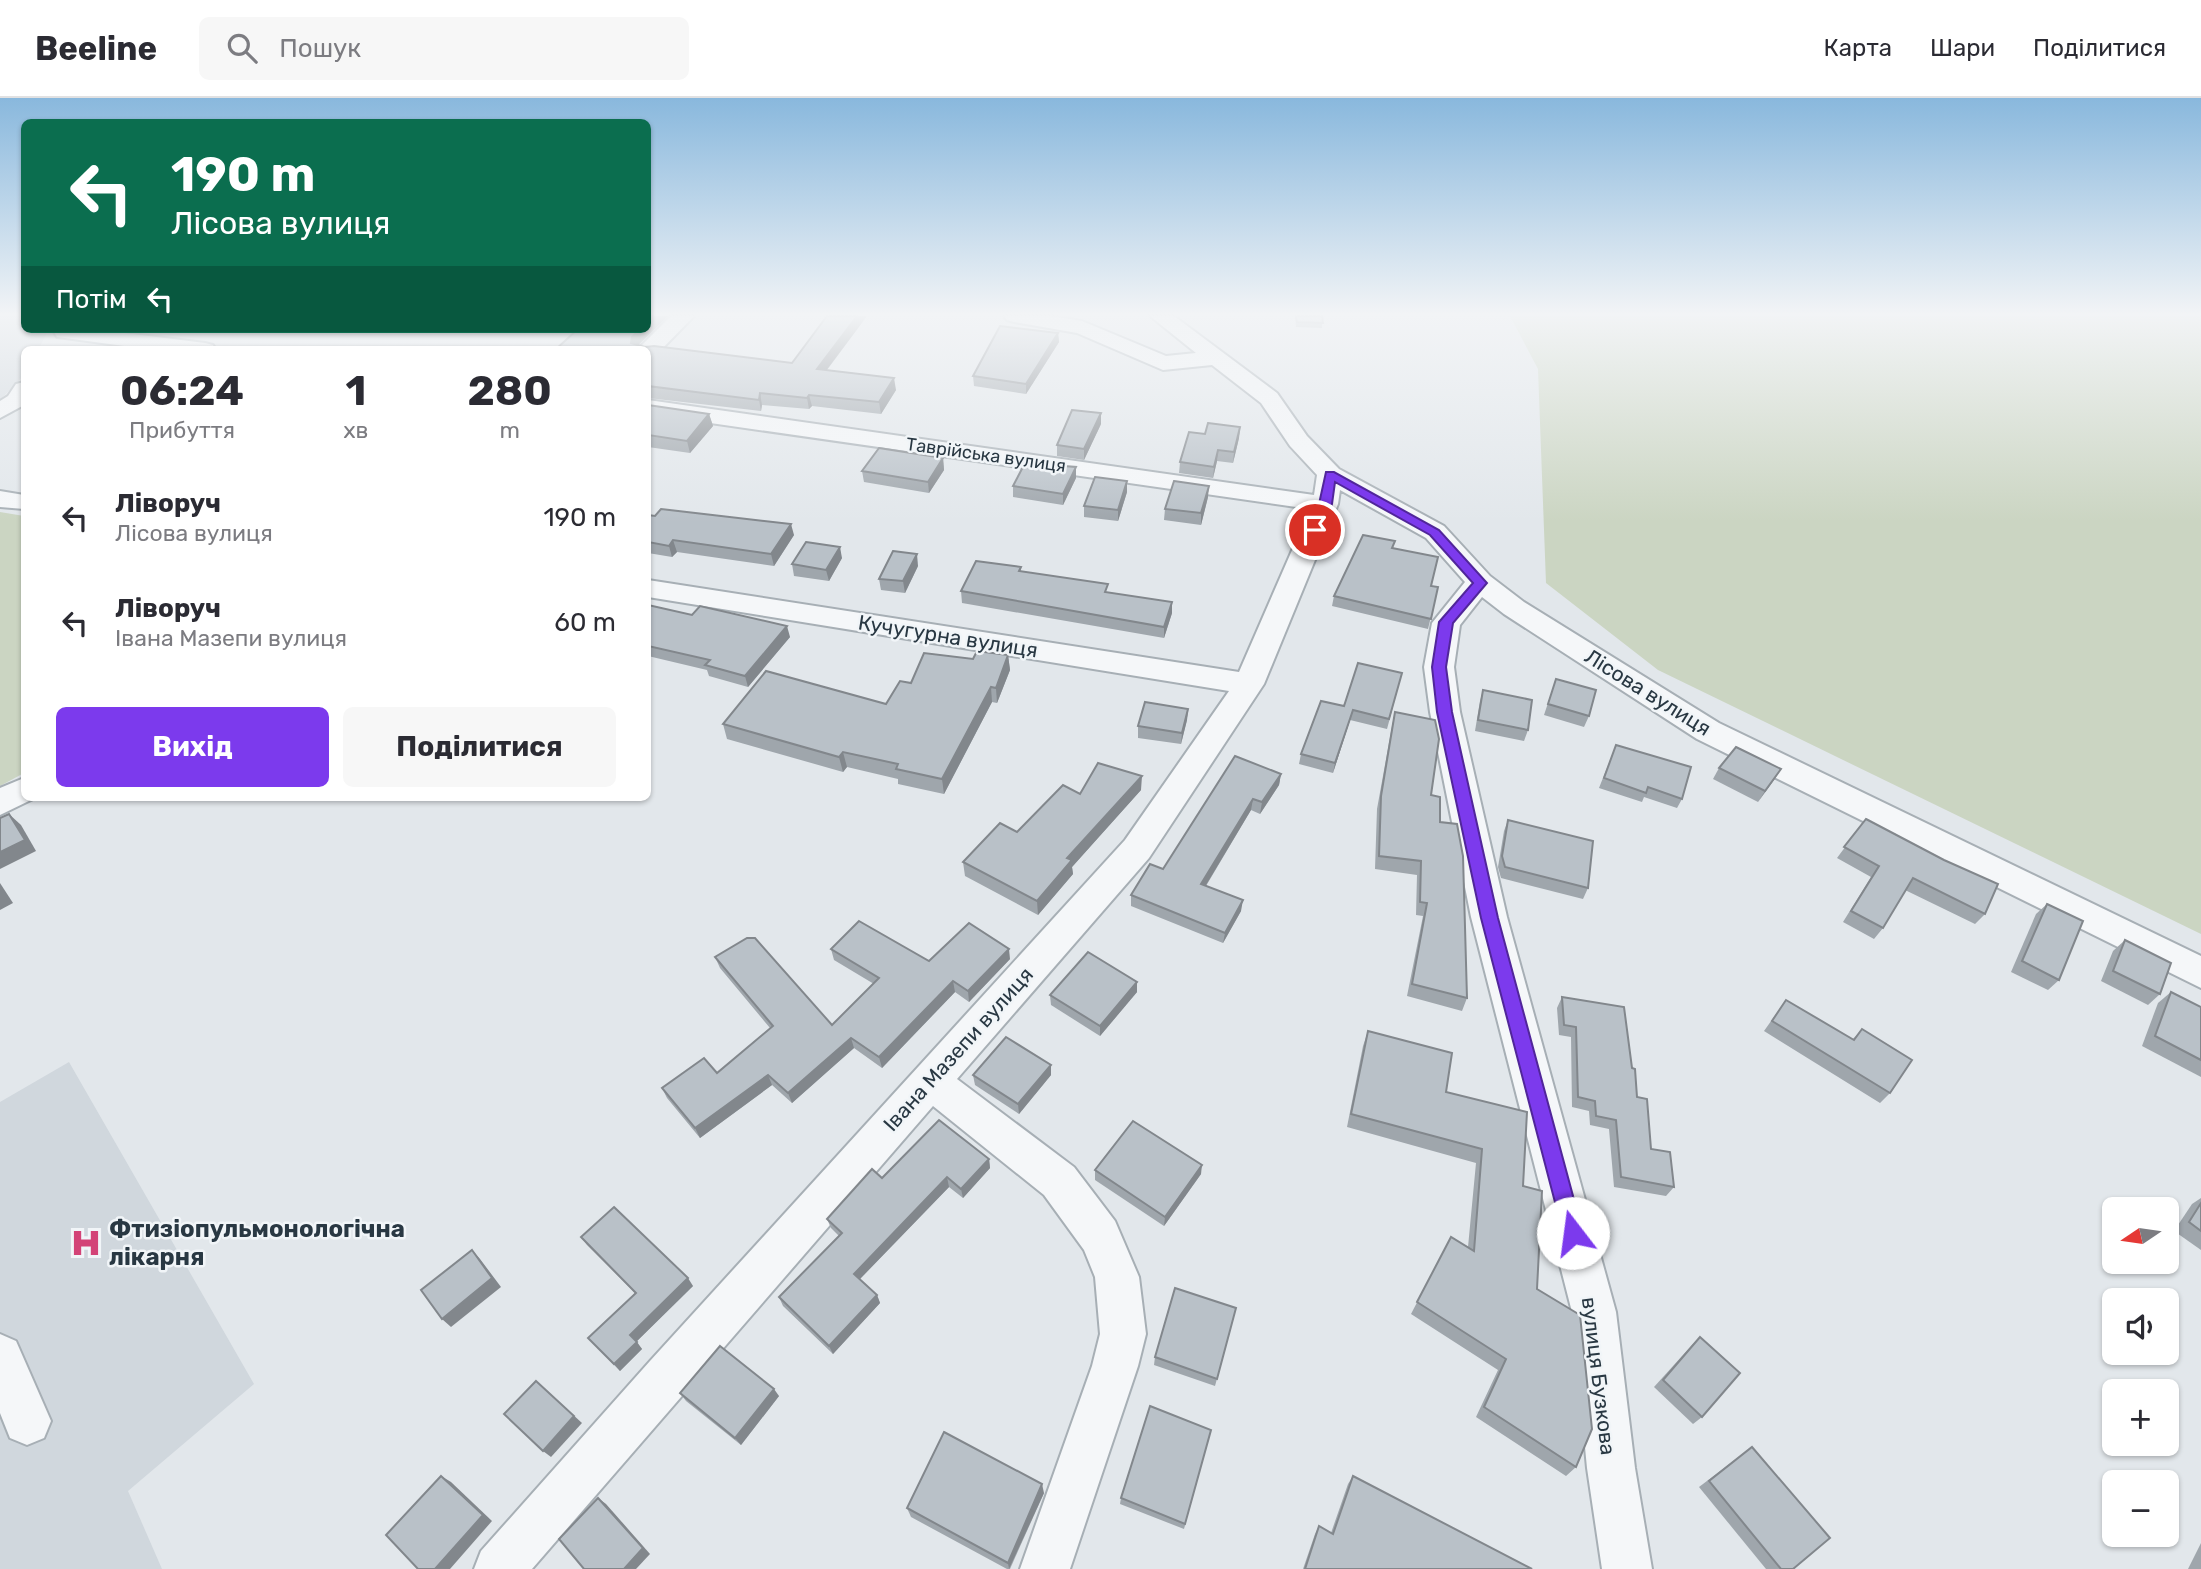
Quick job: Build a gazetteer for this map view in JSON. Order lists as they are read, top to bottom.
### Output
{
  "streets": {
    "street": [
      "Таврійська вулиця",
      "Кучугурна вулиця",
      "Лісова вулиця",
      "Івана Мазепи вулиця",
      "вулиця Бузкова"
    ]
  },
  "crossings": [
    ["Таврійська вулиця", "Лісова вулиця"],
    ["Таврійська вулиця", "Івана Мазепи вулиця"],
    ["Кучугурна вулиця", "Івана Мазепи вулиця"],
    ["Лісова вулиця", "Івана Мазепи вулиця"],
    ["Лісова вулиця", "вулиця Бузкова"]
  ],
  "places": {
    "hospital": ["Фтизіопульмонологічна лікарня"]
  },
  "north": "left",
  "page": {
    "header": "Beeline",
    "search": "Пошук",
    "nav": ["Карта", "Шари", "Поділитися"],
    "turn": ["190 m", "Лісова вулиця"],
    "then": "Потім",
    "eta": [
      "06:24",
      "Прибуття",
      "1",
      "хв",
      "280",
      "m"
    ],
    "list": [
      {
        "name": "Ліворуч",
        "note": "Лісова вулиця",
        "value": "190 m"
      },
      {
        "name": "Ліворуч",
        "note": "Івана Мазепи вулиця",
        "value": "60 m"
      }
    ],
    "buttons": ["Вихід", "Поділитися"],
    "map_buttons": ["+", "−"]
  }
}
